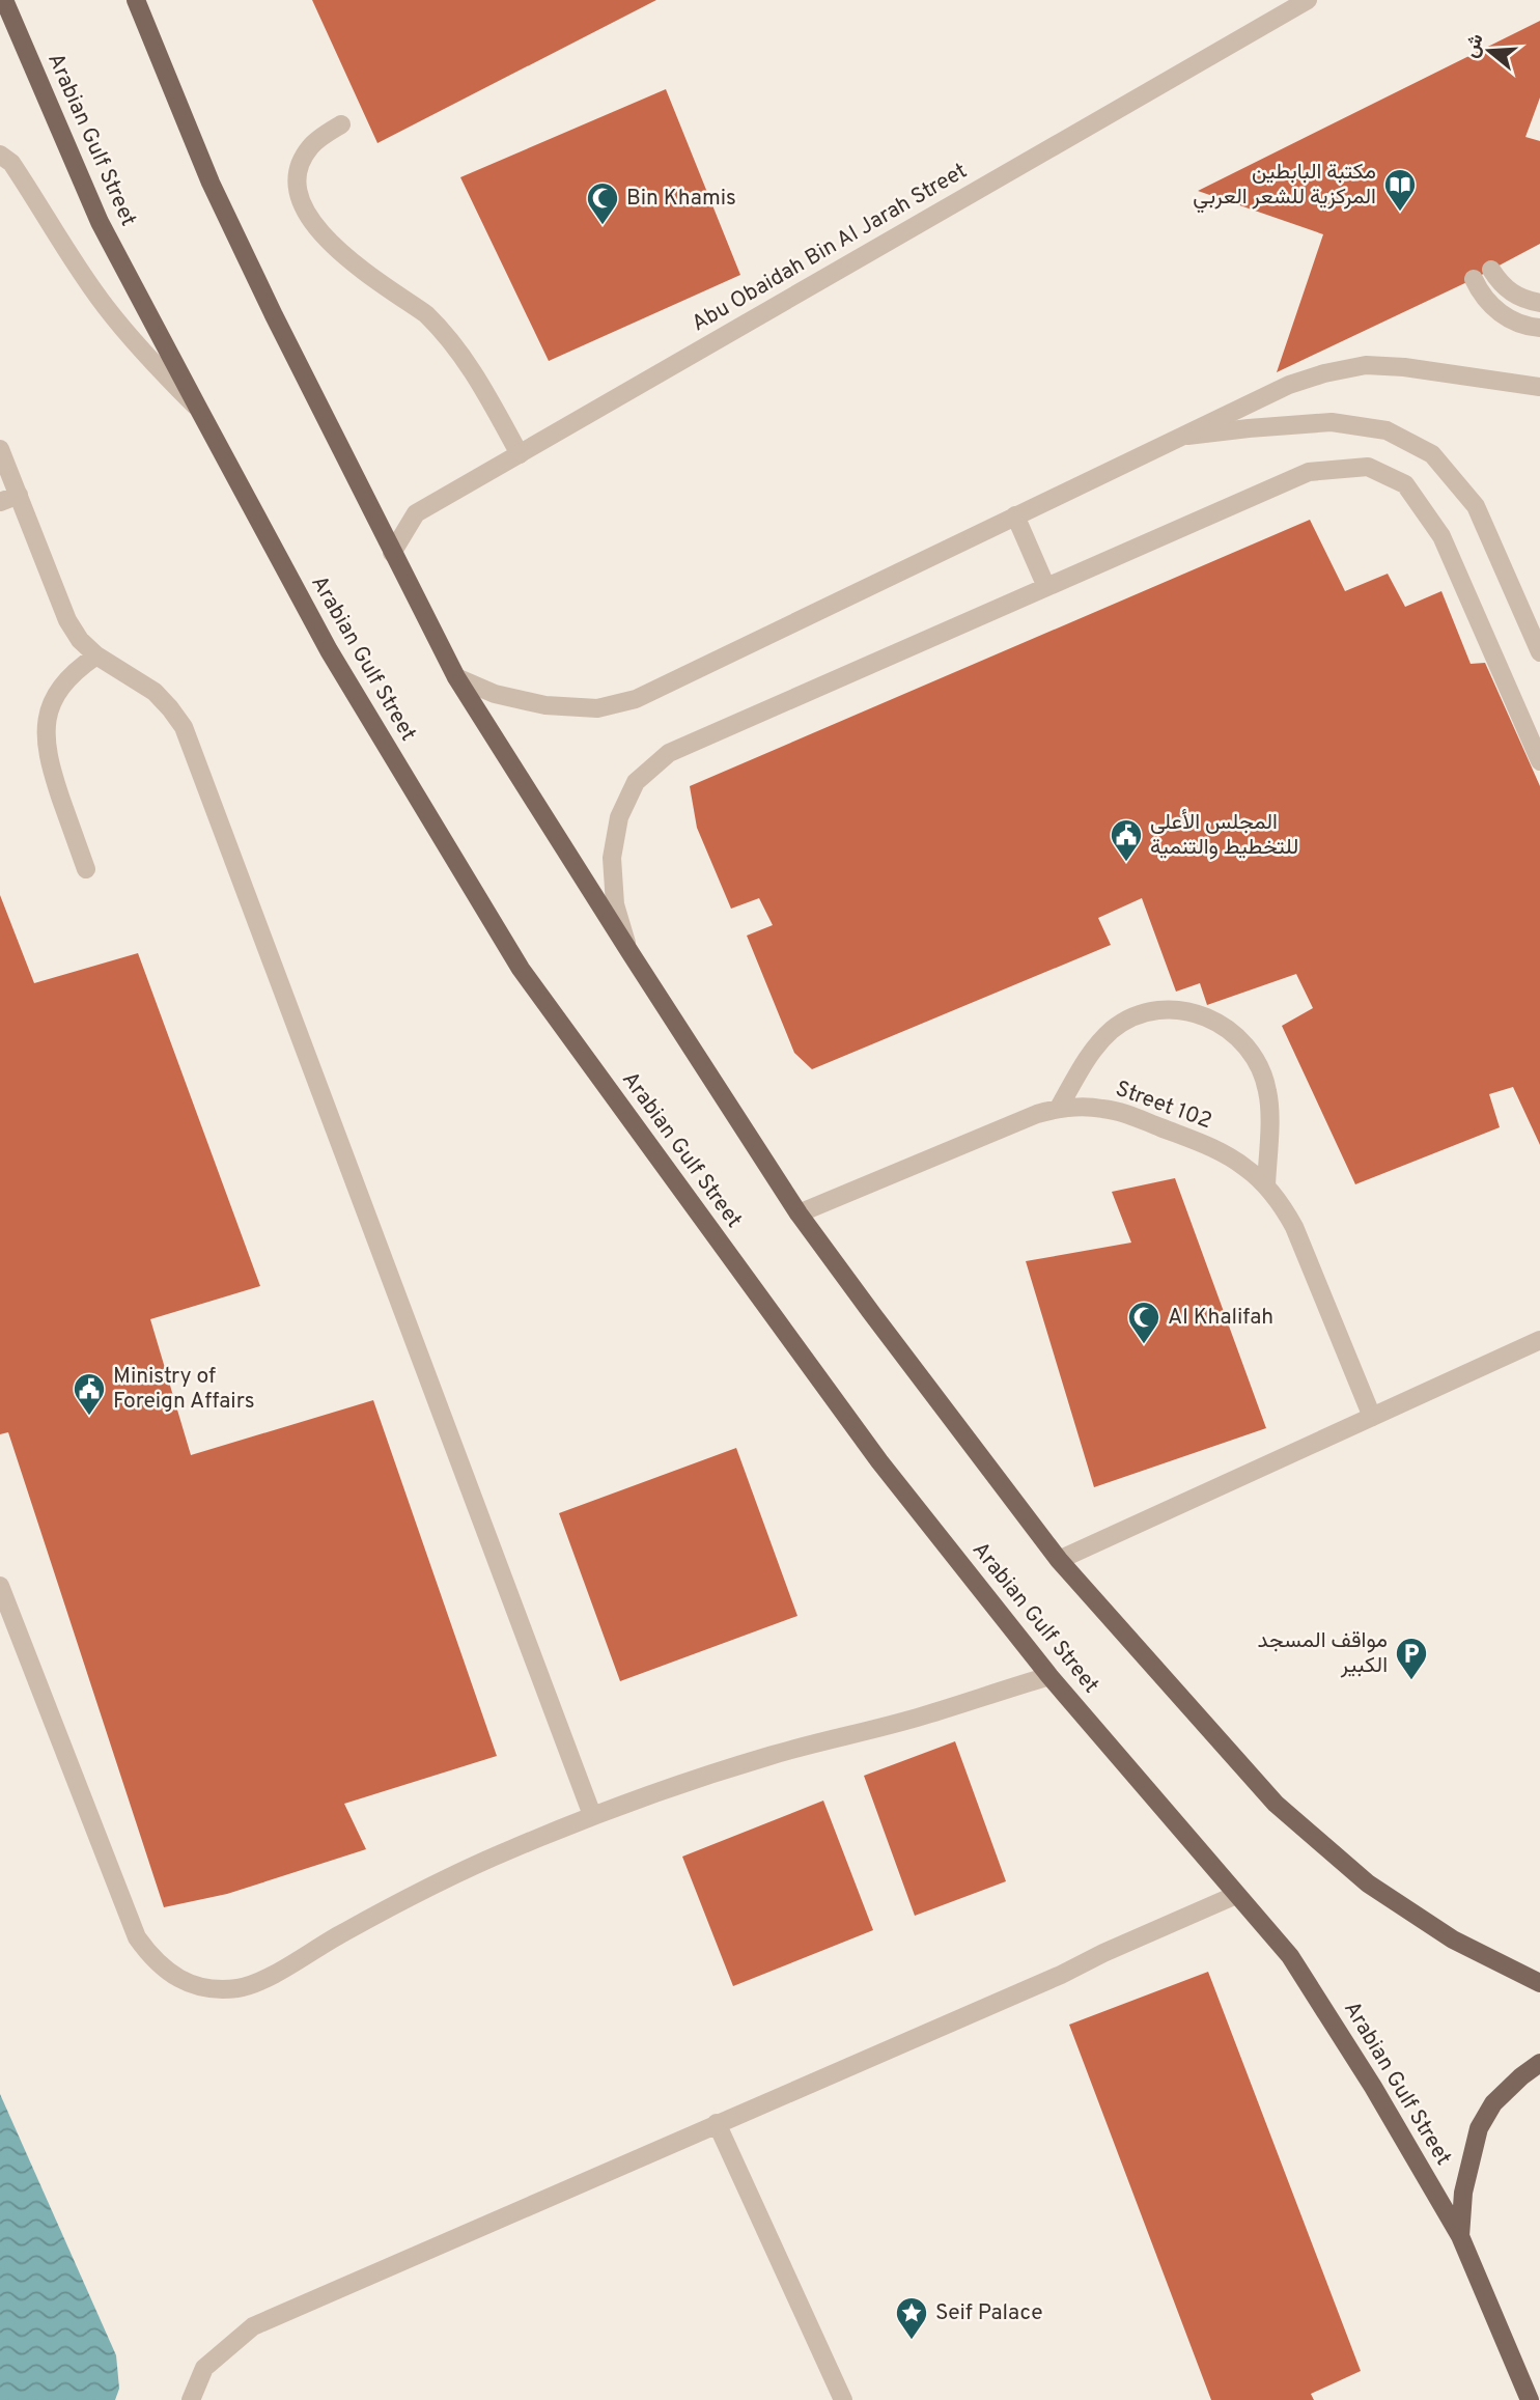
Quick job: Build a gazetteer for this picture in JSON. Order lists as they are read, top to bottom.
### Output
{
  "streets": {
    "main road": ["Arabian Gulf Street"],
    "street": ["Abu Obaidah Bin Al Jarah Street", "Street 102"]
  },
  "places": {
    "library": ["مكتبة البابطين المركزية للشعر العربي"],
    "mosque": ["Bin Khamis", "Al Khalifah"],
    "public building": ["المجلس الأعلى للتخطيط والتنمية", "Ministry of Foreign Affairs"],
    "parking": ["مواقف المسجد الكبير"],
    "place": ["Seif Palace"]
  },
  "north": "left"
}
